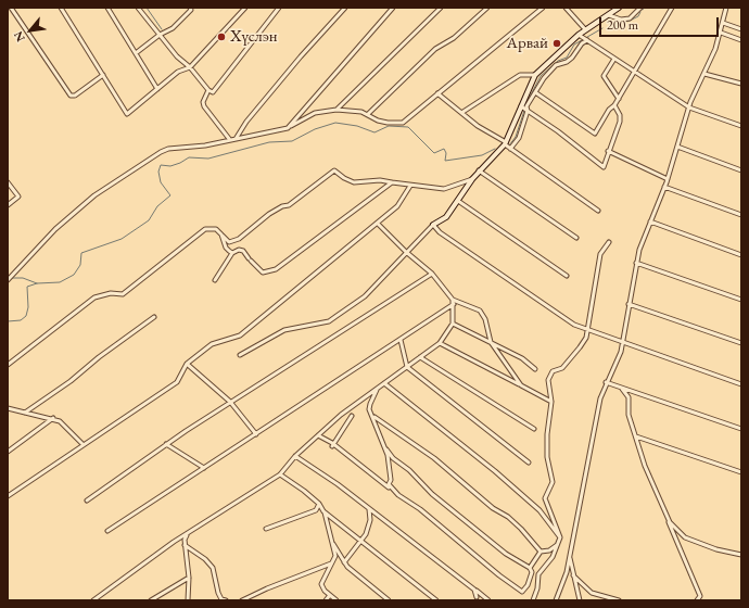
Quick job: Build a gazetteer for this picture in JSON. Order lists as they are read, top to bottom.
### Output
{
  "places": ["Хүслэн", "Арвай"],
  "scale_bar": "200 m",
  "north": "bottom left"
}
